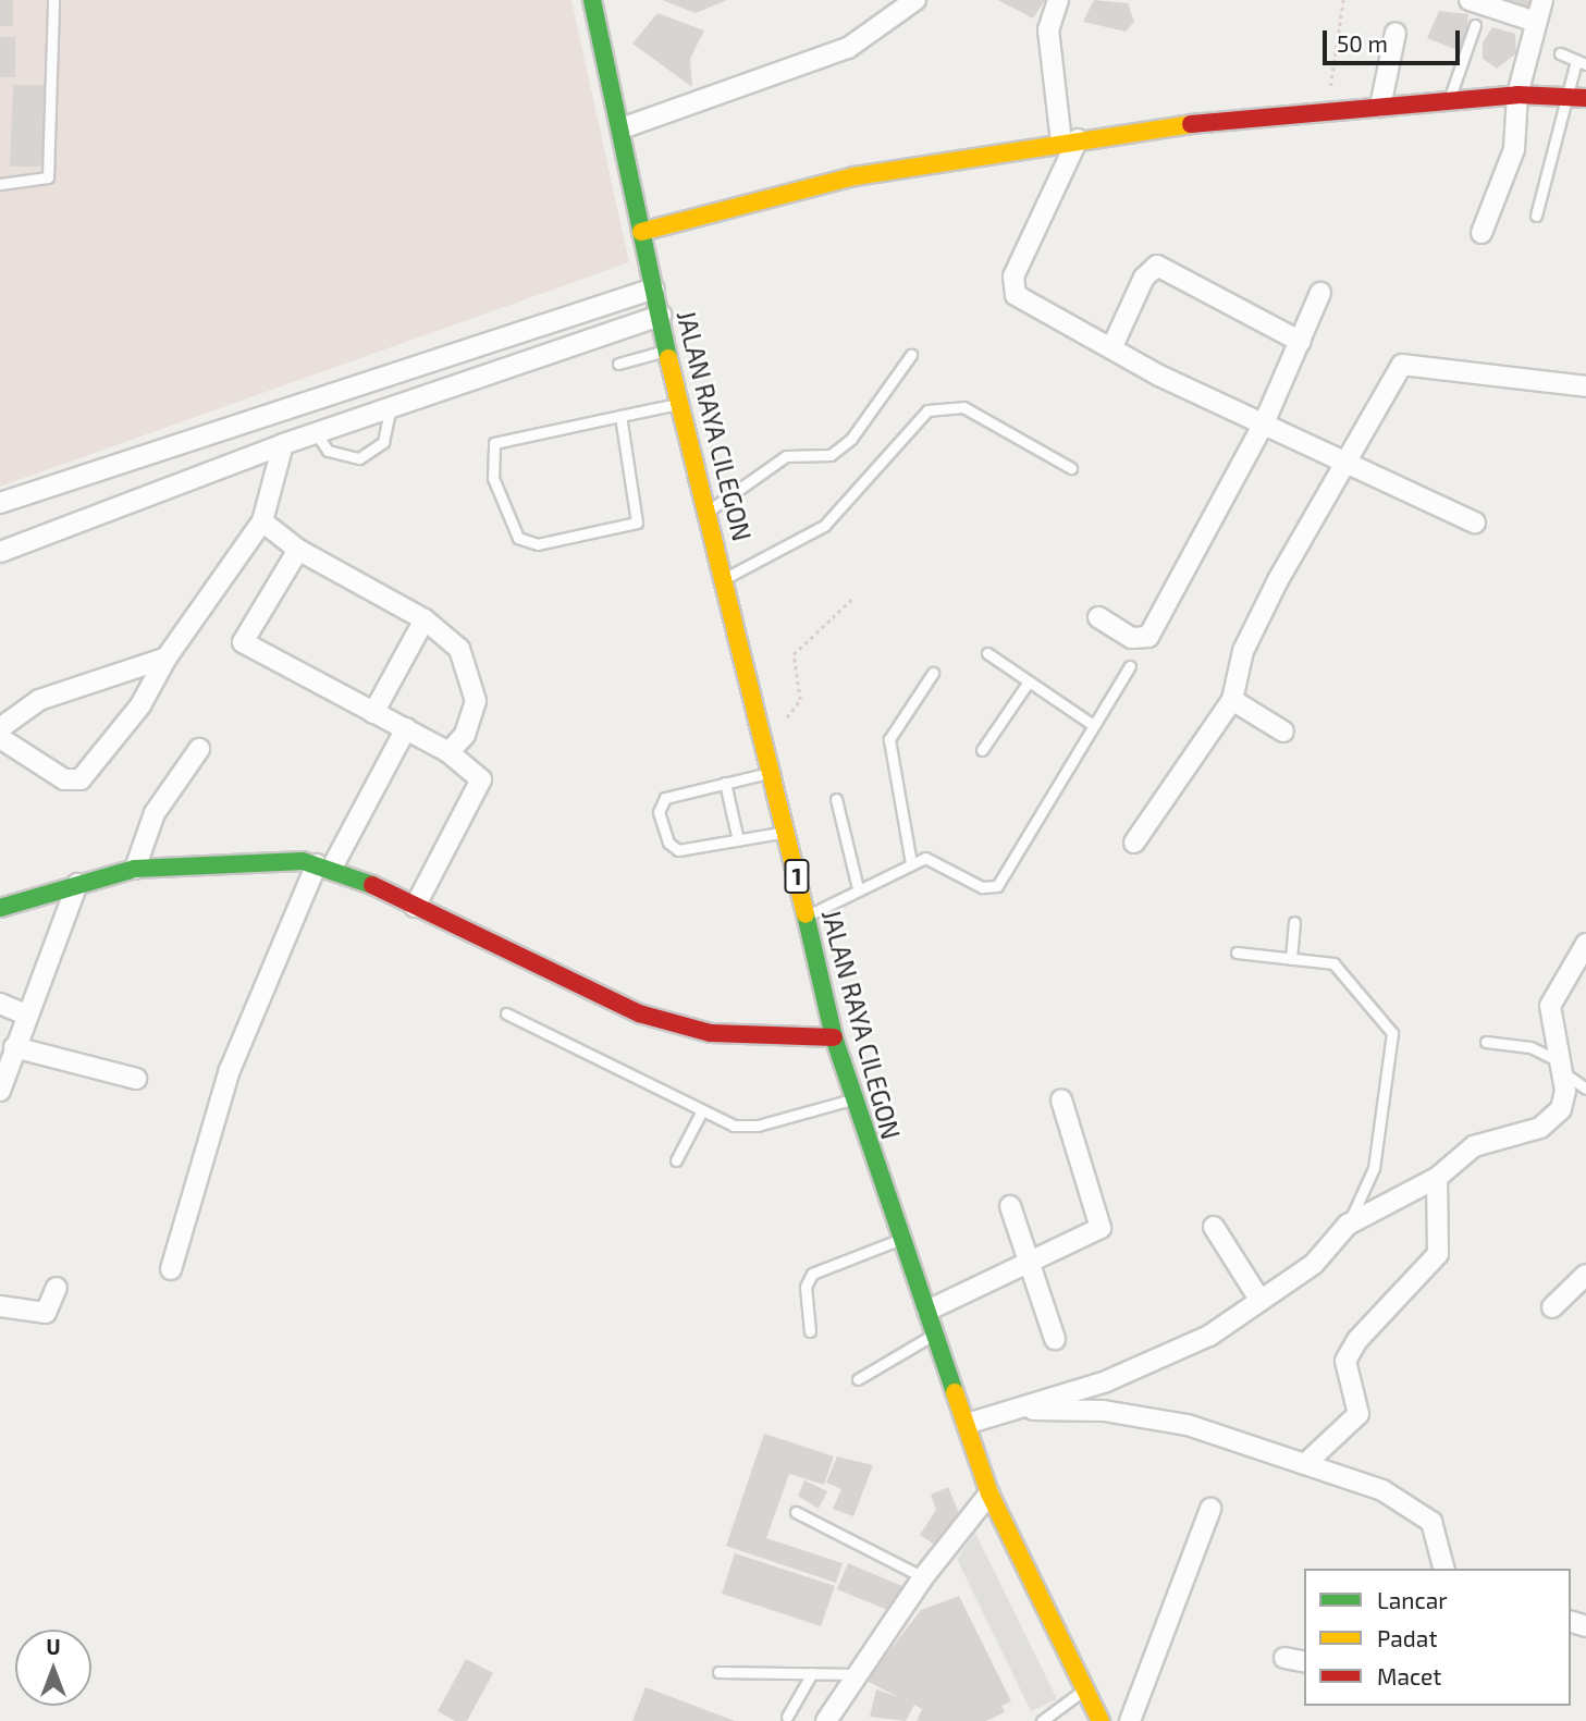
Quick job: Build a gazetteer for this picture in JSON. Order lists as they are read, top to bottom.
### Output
{
  "streets": {
    "main road": ["JALAN RAYA CILEGON", "1"]
  },
  "legend": ["Lancar", "Padat", "Macet"],
  "scale_bar": "50 m",
  "north": "top"
}
